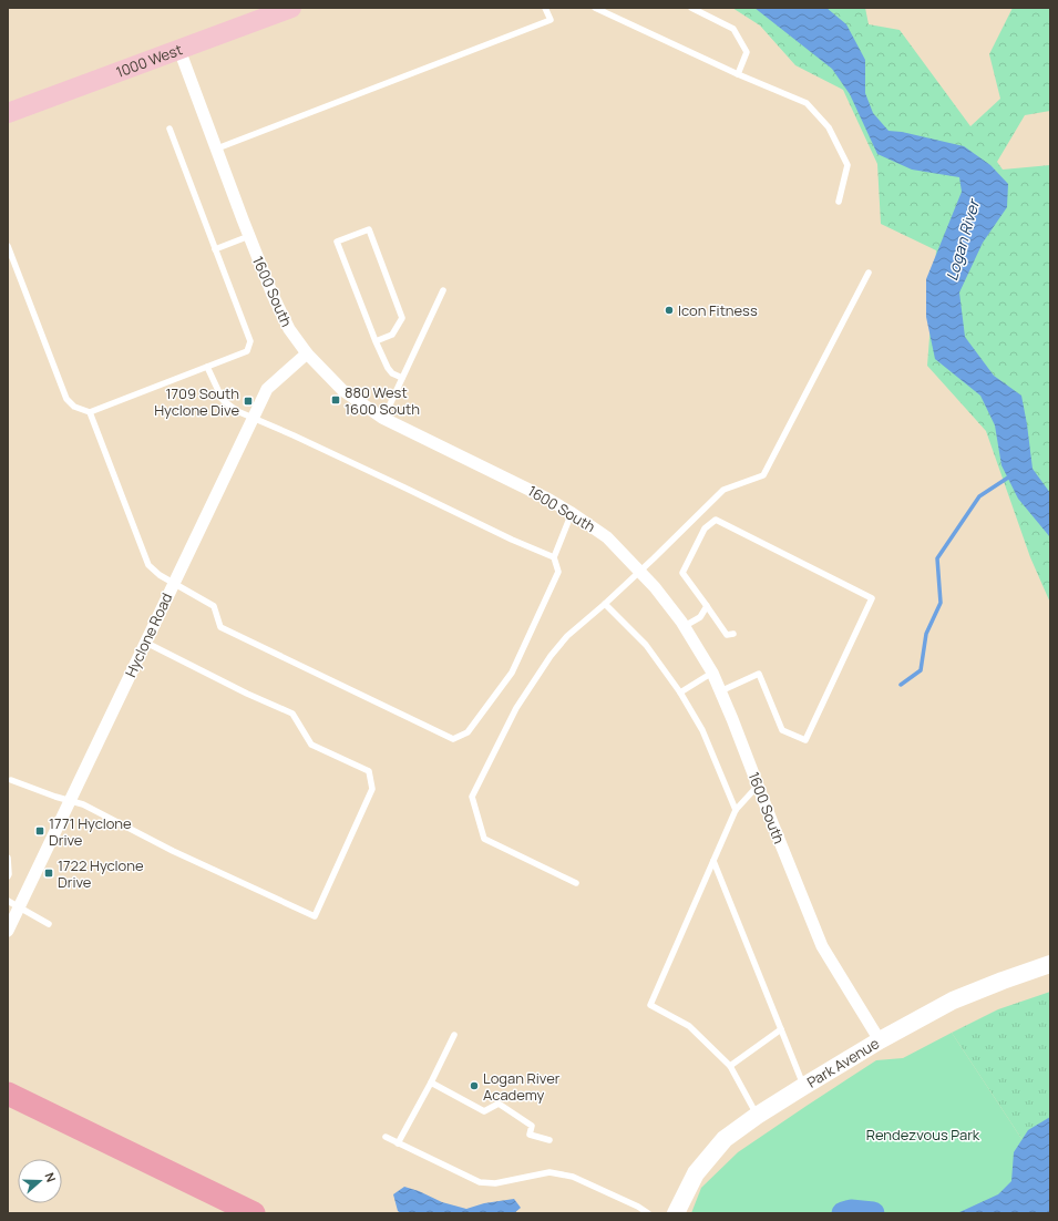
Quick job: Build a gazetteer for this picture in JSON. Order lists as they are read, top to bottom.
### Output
{
  "streets": {
    "main road": ["1000 West"],
    "street": ["1600 South", "Hyclone Road", "Park Avenue"]
  },
  "crossings": [
    ["1000 West", "1600 South"],
    ["1600 South", "Hyclone Road"],
    ["1600 South", "Park Avenue"]
  ],
  "water": ["Logan River"],
  "parks": ["Rendezvous Park"],
  "places": {
    "other": ["Icon Fitness", "Logan River Academy"],
    "transit": [
      "880 West 1600 South",
      "1709 South Hyclone Dive",
      "1771 Hyclone Drive",
      "1722 Hyclone Drive"
    ]
  },
  "north": "right"
}
